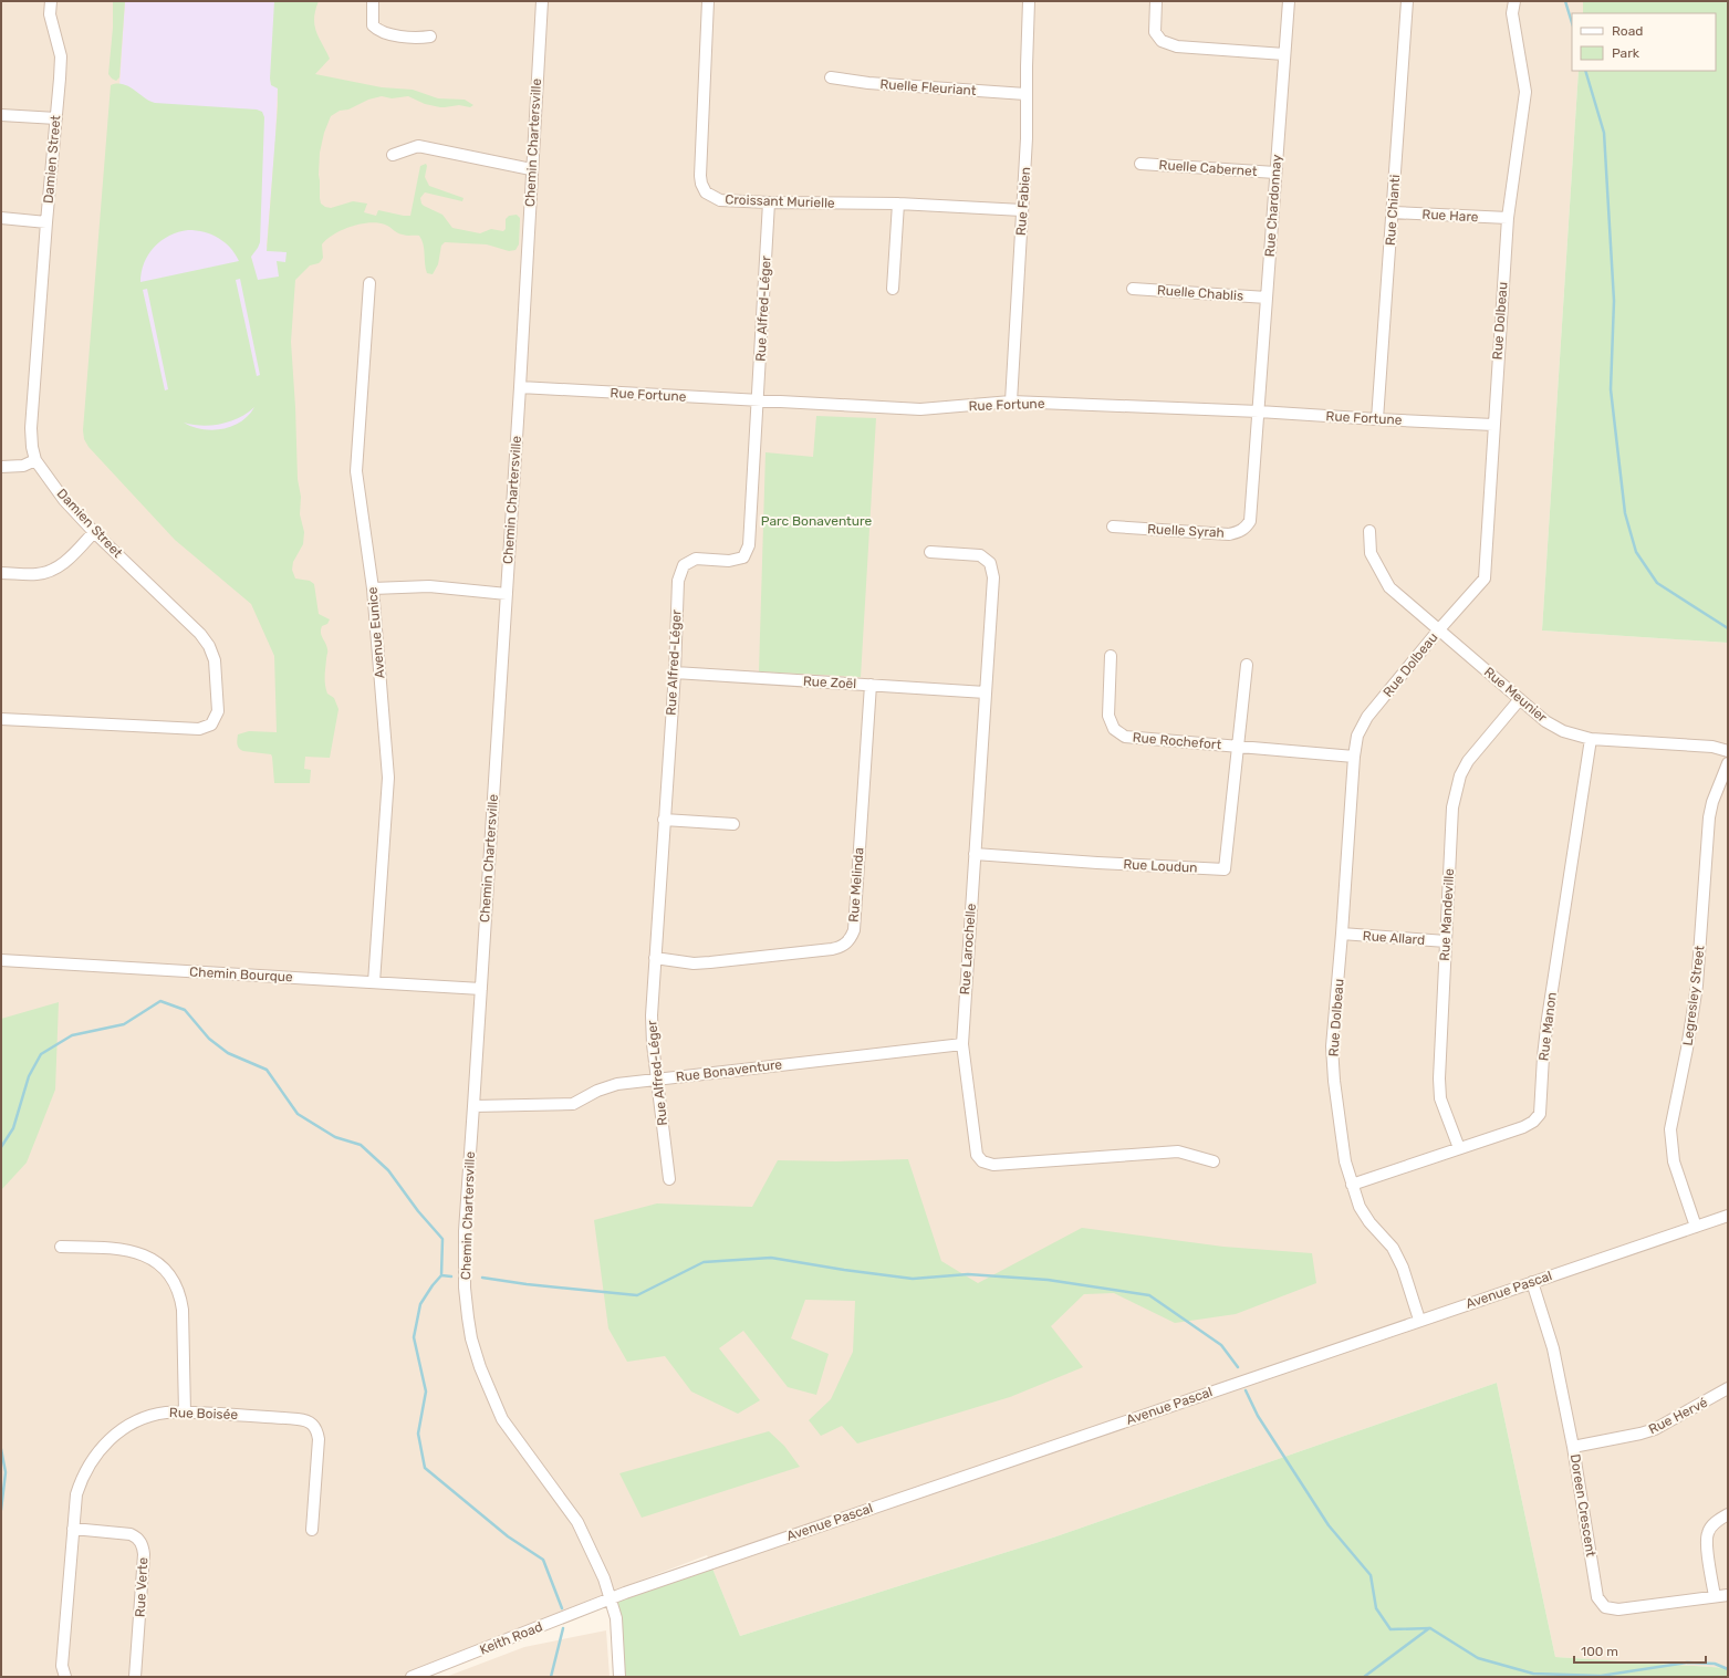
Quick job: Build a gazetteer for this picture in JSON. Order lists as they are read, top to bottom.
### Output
{
  "streets": {
    "street": [
      "Ruelle Fleuriant",
      "Chemin Chartersville",
      "Damien Street",
      "Ruelle Cabernet",
      "Croissant Murielle",
      "Rue Fabien",
      "Rue Chardonnay",
      "Rue Chianti",
      "Rue Hare",
      "Ruelle Chablis",
      "Rue Alfred-Léger",
      "Rue Dolbeau",
      "Rue Fortune",
      "Ruelle Syrah",
      "Avenue Eunice",
      "Rue Zoël",
      "Rue Meunier",
      "Rue Rochefort",
      "Rue Loudun",
      "Rue Melinda",
      "Rue Mandeville",
      "Rue Allard",
      "Rue Larochelle",
      "Chemin Bourque",
      "Legresley Street",
      "Rue Manon",
      "Rue Bonaventure",
      "Avenue Pascal",
      "Rue Boisée",
      "Rue Hervé",
      "Doreen Crescent",
      "Rue Verte",
      "Keith Road"
    ]
  },
  "crossings": [
    ["Ruelle Fleuriant", "Rue Fabien"],
    ["Chemin Chartersville", "Rue Fortune"],
    ["Chemin Chartersville", "Chemin Bourque"],
    ["Chemin Chartersville", "Rue Bonaventure"],
    ["Chemin Chartersville", "Avenue Pascal"],
    ["Chemin Chartersville", "Keith Road"],
    ["Ruelle Cabernet", "Rue Chardonnay"],
    ["Croissant Murielle", "Rue Fabien"],
    ["Croissant Murielle", "Rue Alfred-Léger"],
    ["Rue Fabien", "Rue Fortune"],
    ["Rue Chardonnay", "Ruelle Chablis"],
    ["Rue Chardonnay", "Rue Fortune"],
    ["Rue Chardonnay", "Ruelle Syrah"],
    ["Rue Chianti", "Rue Hare"],
    ["Rue Chianti", "Rue Fortune"],
    ["Rue Hare", "Rue Dolbeau"],
    ["Rue Alfred-Léger", "Rue Fortune"],
    ["Rue Alfred-Léger", "Rue Zoël"],
    ["Rue Alfred-Léger", "Rue Melinda"],
    ["Rue Alfred-Léger", "Rue Bonaventure"],
    ["Rue Dolbeau", "Rue Fortune"],
    ["Rue Dolbeau", "Rue Meunier"],
    ["Rue Dolbeau", "Rue Rochefort"],
    ["Rue Dolbeau", "Rue Allard"],
    ["Rue Dolbeau", "Rue Manon"],
    ["Rue Dolbeau", "Avenue Pascal"],
    ["Rue Fortune", "Ruelle Syrah"],
    ["Avenue Eunice", "Chemin Bourque"],
    ["Rue Zoël", "Rue Melinda"],
    ["Rue Zoël", "Rue Larochelle"],
    ["Rue Meunier", "Rue Mandeville"],
    ["Rue Meunier", "Rue Manon"],
    ["Rue Rochefort", "Rue Loudun"],
    ["Rue Loudun", "Rue Larochelle"],
    ["Rue Mandeville", "Rue Allard"],
    ["Rue Mandeville", "Rue Manon"],
    ["Rue Larochelle", "Rue Bonaventure"],
    ["Legresley Street", "Avenue Pascal"],
    ["Avenue Pascal", "Doreen Crescent"],
    ["Avenue Pascal", "Keith Road"],
    ["Rue Boisée", "Rue Verte"],
    ["Rue Hervé", "Doreen Crescent"]
  ],
  "parks": ["Parc Bonaventure"],
  "legend": ["Road", "Park"],
  "scale_bar": "100 m"
}
